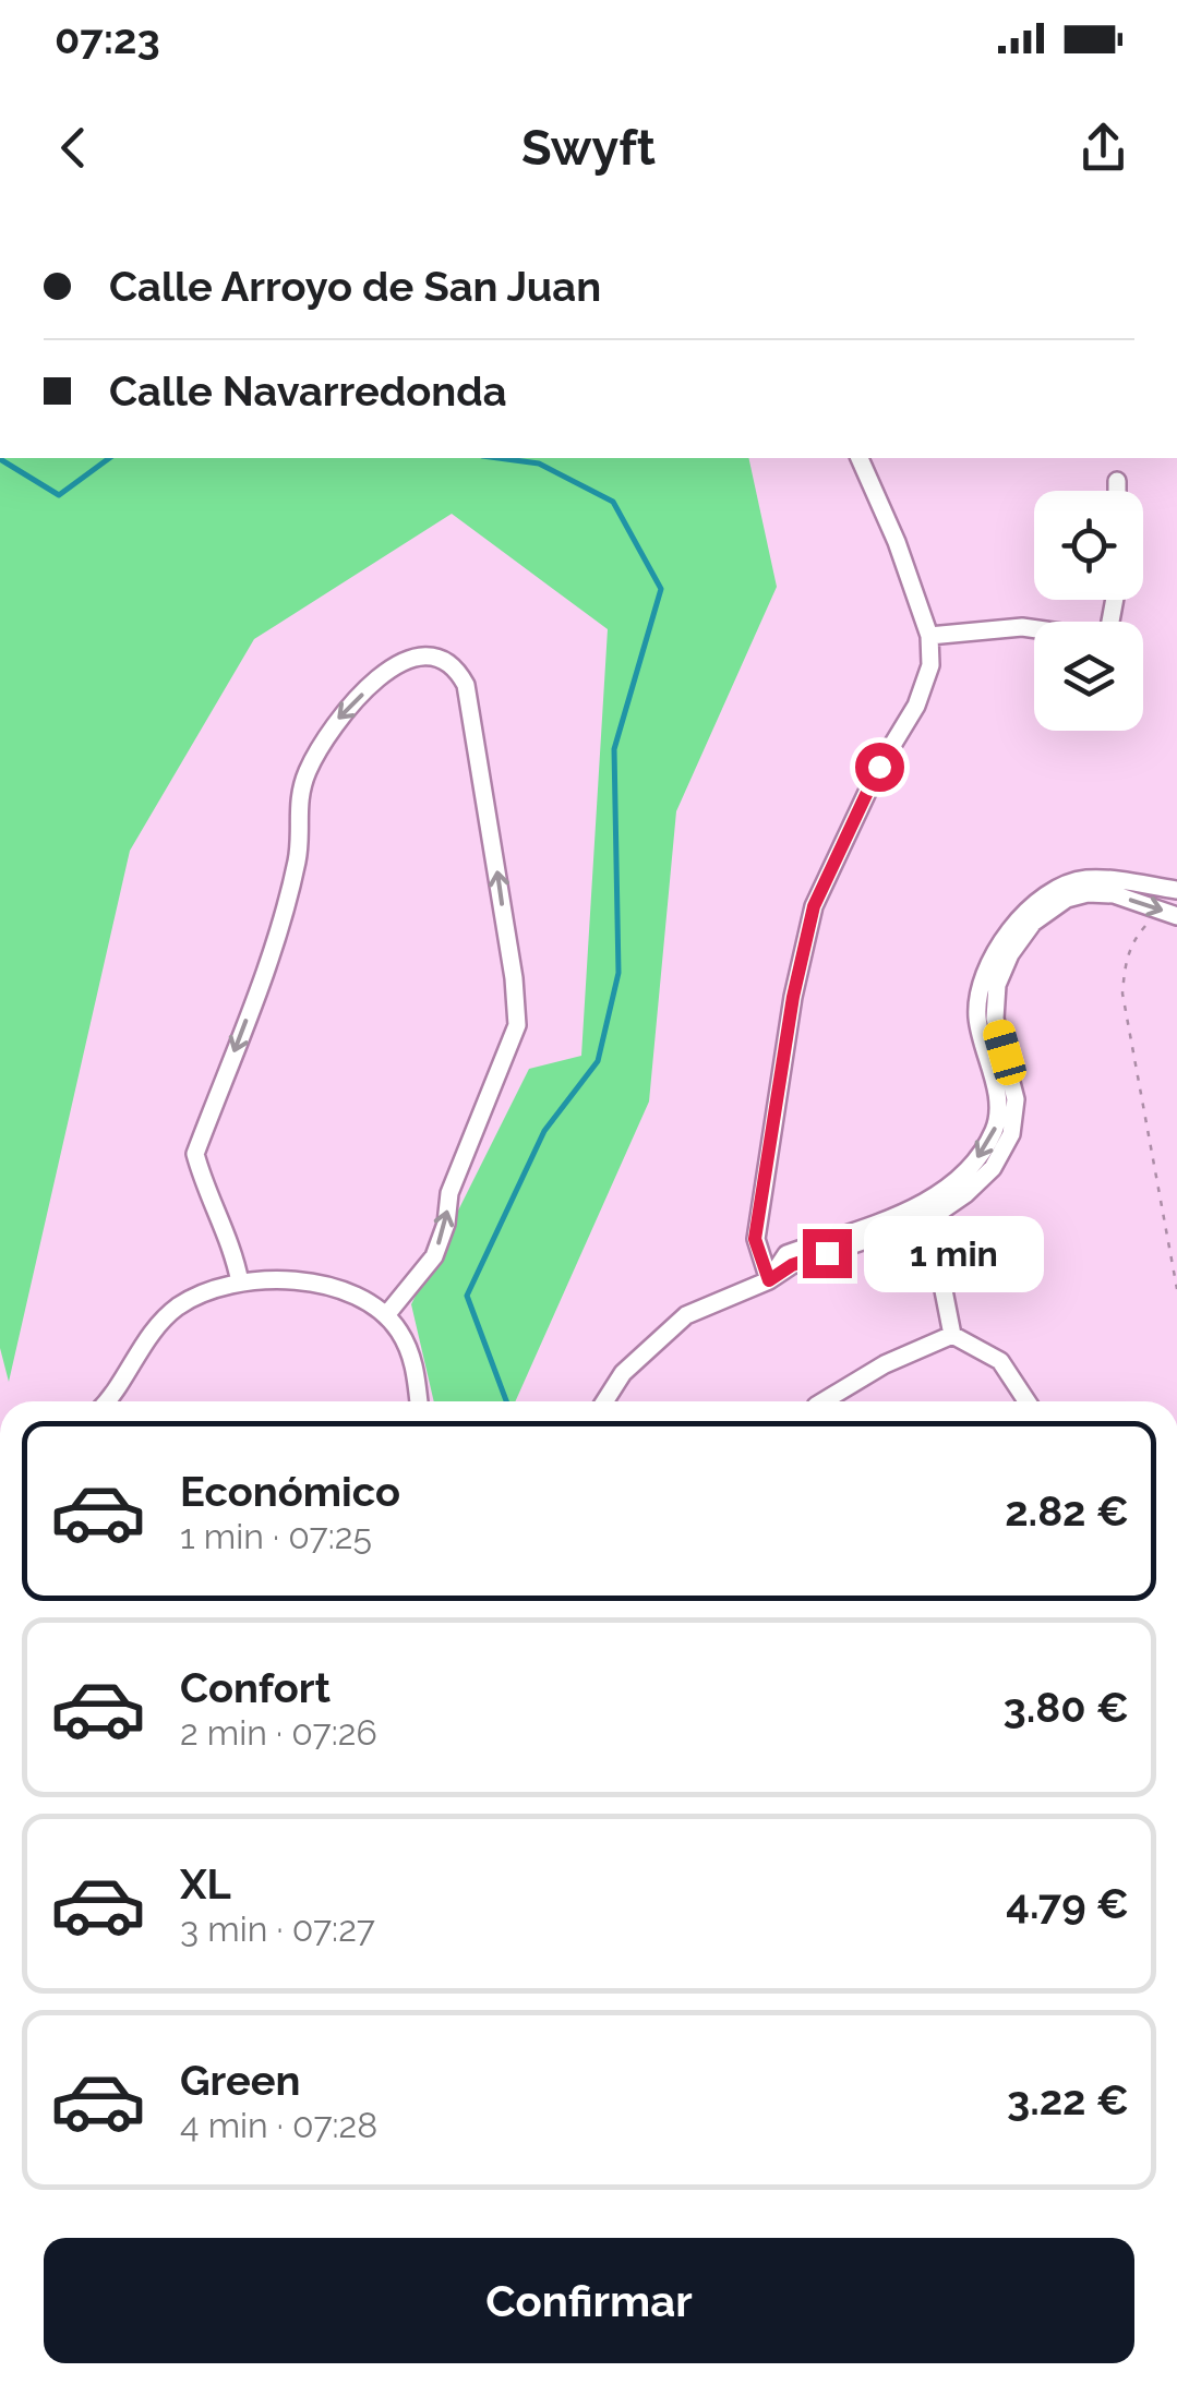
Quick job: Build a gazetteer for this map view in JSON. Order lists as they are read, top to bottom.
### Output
{
  "page": {
    "status": "07:23",
    "header": "Swyft",
    "banner": ["Calle Arroyo de San Juan", "Calle Navarredonda"],
    "bubble": "1 min",
    "list": [
      {
        "name": "Económico",
        "note": "1 min · 07:25",
        "value": "2.82 €"
      },
      {
        "name": "Confort",
        "note": "2 min · 07:26",
        "value": "3.80 €"
      },
      {
        "name": "XL",
        "note": "3 min · 07:27",
        "value": "4.79 €"
      },
      {
        "name": "Green",
        "note": "4 min · 07:28",
        "value": "3.22 €"
      }
    ],
    "buttons": "Confirmar"
  }
}
